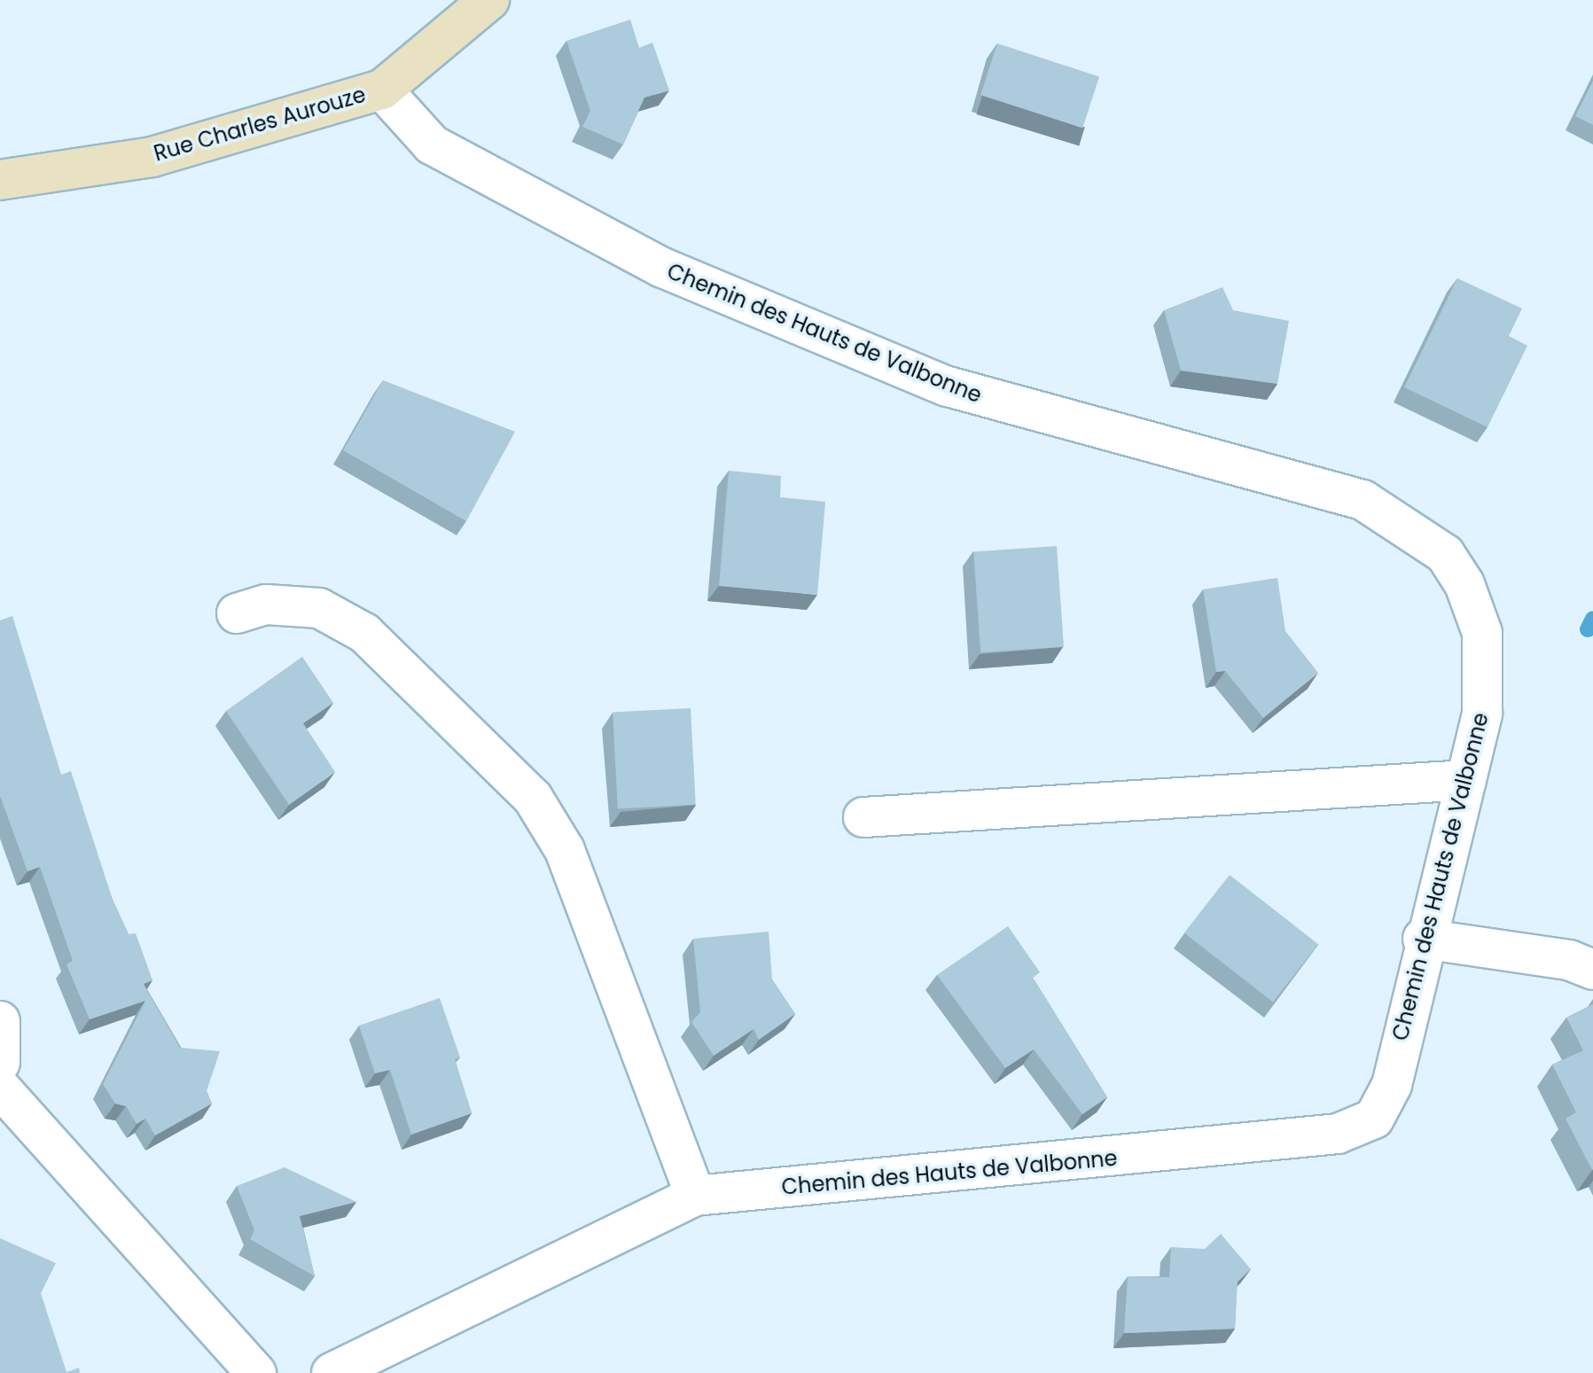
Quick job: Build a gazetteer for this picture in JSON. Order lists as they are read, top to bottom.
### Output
{
  "streets": {
    "street": ["Rue Charles Aurouze", "Chemin des Hauts de Valbonne"]
  },
  "crossings": [
    ["Rue Charles Aurouze", "Chemin des Hauts de Valbonne"]
  ]
}
